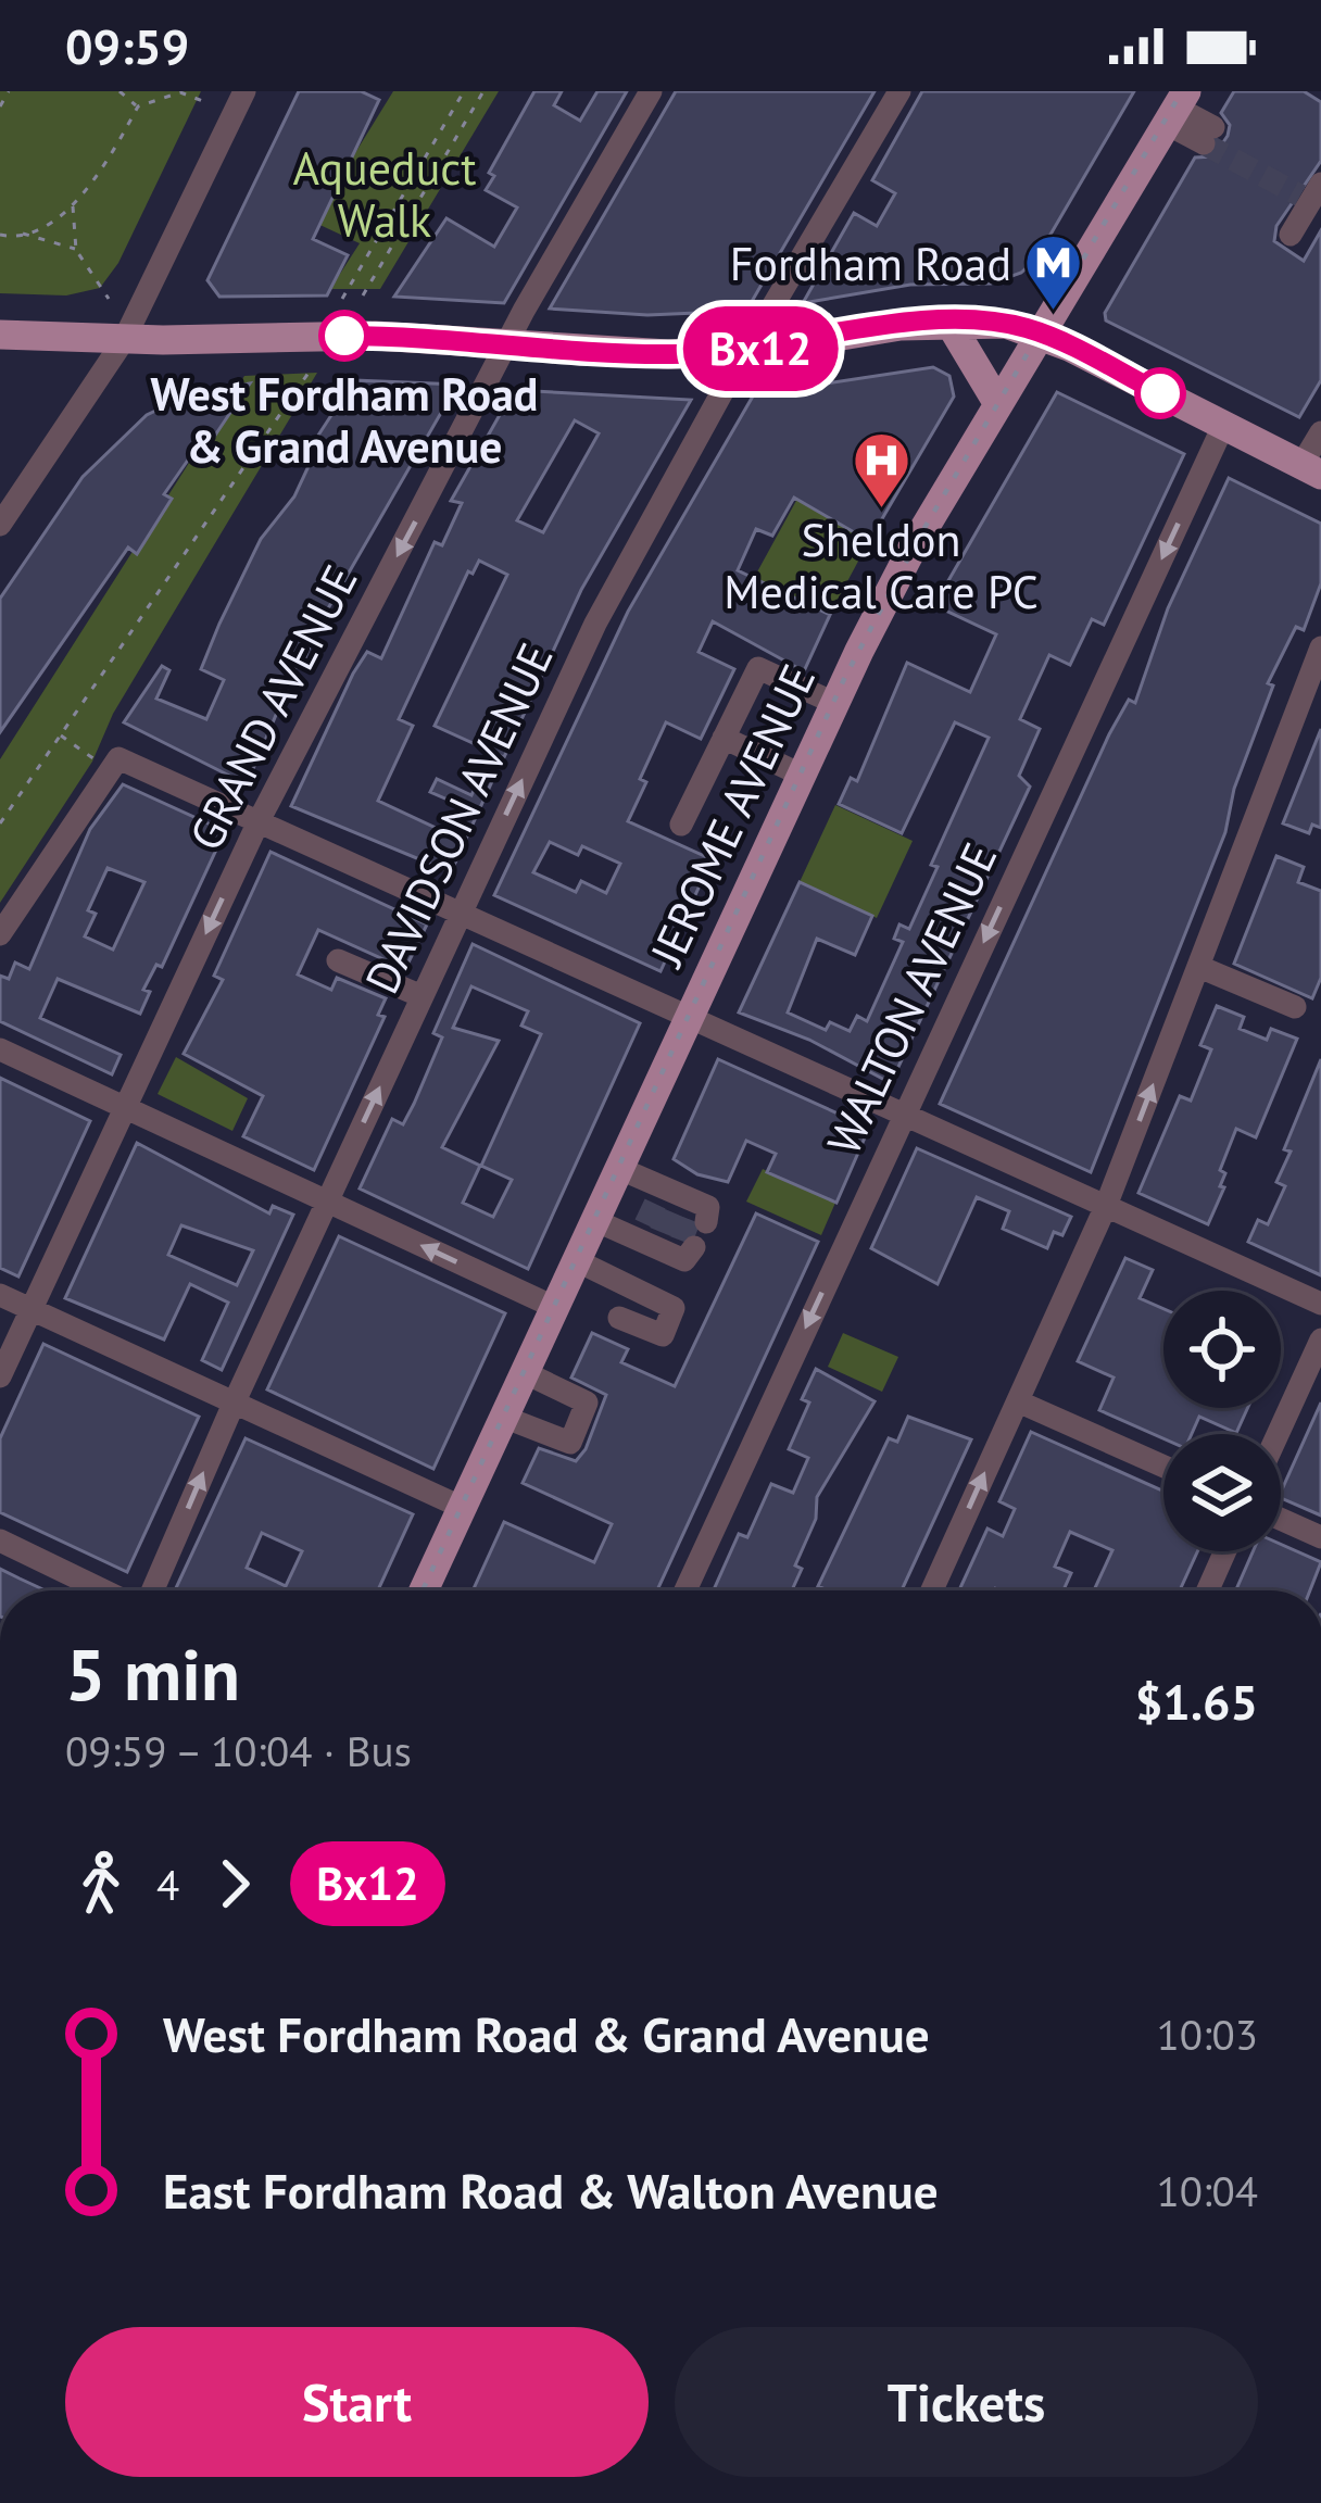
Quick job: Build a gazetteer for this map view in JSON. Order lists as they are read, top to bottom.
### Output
{
  "streets": {
    "main road": ["JEROME AVENUE"],
    "street": ["GRAND AVENUE", "DAVIDSON AVENUE", "WALTON AVENUE"]
  },
  "one_way": ["GRAND AVENUE", "DAVIDSON AVENUE", "WALTON AVENUE"],
  "parks": ["Aqueduct Walk"],
  "places": {
    "metro station": ["Fordham Road"],
    "other": ["West Fordham Road & Grand Avenue"],
    "hospital": ["Sheldon Medical Care PC"]
  },
  "lines": ["bus line Bx12"],
  "page": {
    "status": "09:59",
    "on_map": "Bx12",
    "heading": ["5 min", "09:59 – 10:04 · Bus", "$1.65"],
    "legs": ["4", "Bx12"],
    "list": [
      {
        "name": "West Fordham Road & Grand Avenue",
        "value": "10:03"
      },
      {
        "name": "East Fordham Road & Walton Avenue",
        "value": "10:04"
      }
    ],
    "buttons": ["Start", "Tickets"]
  }
}
